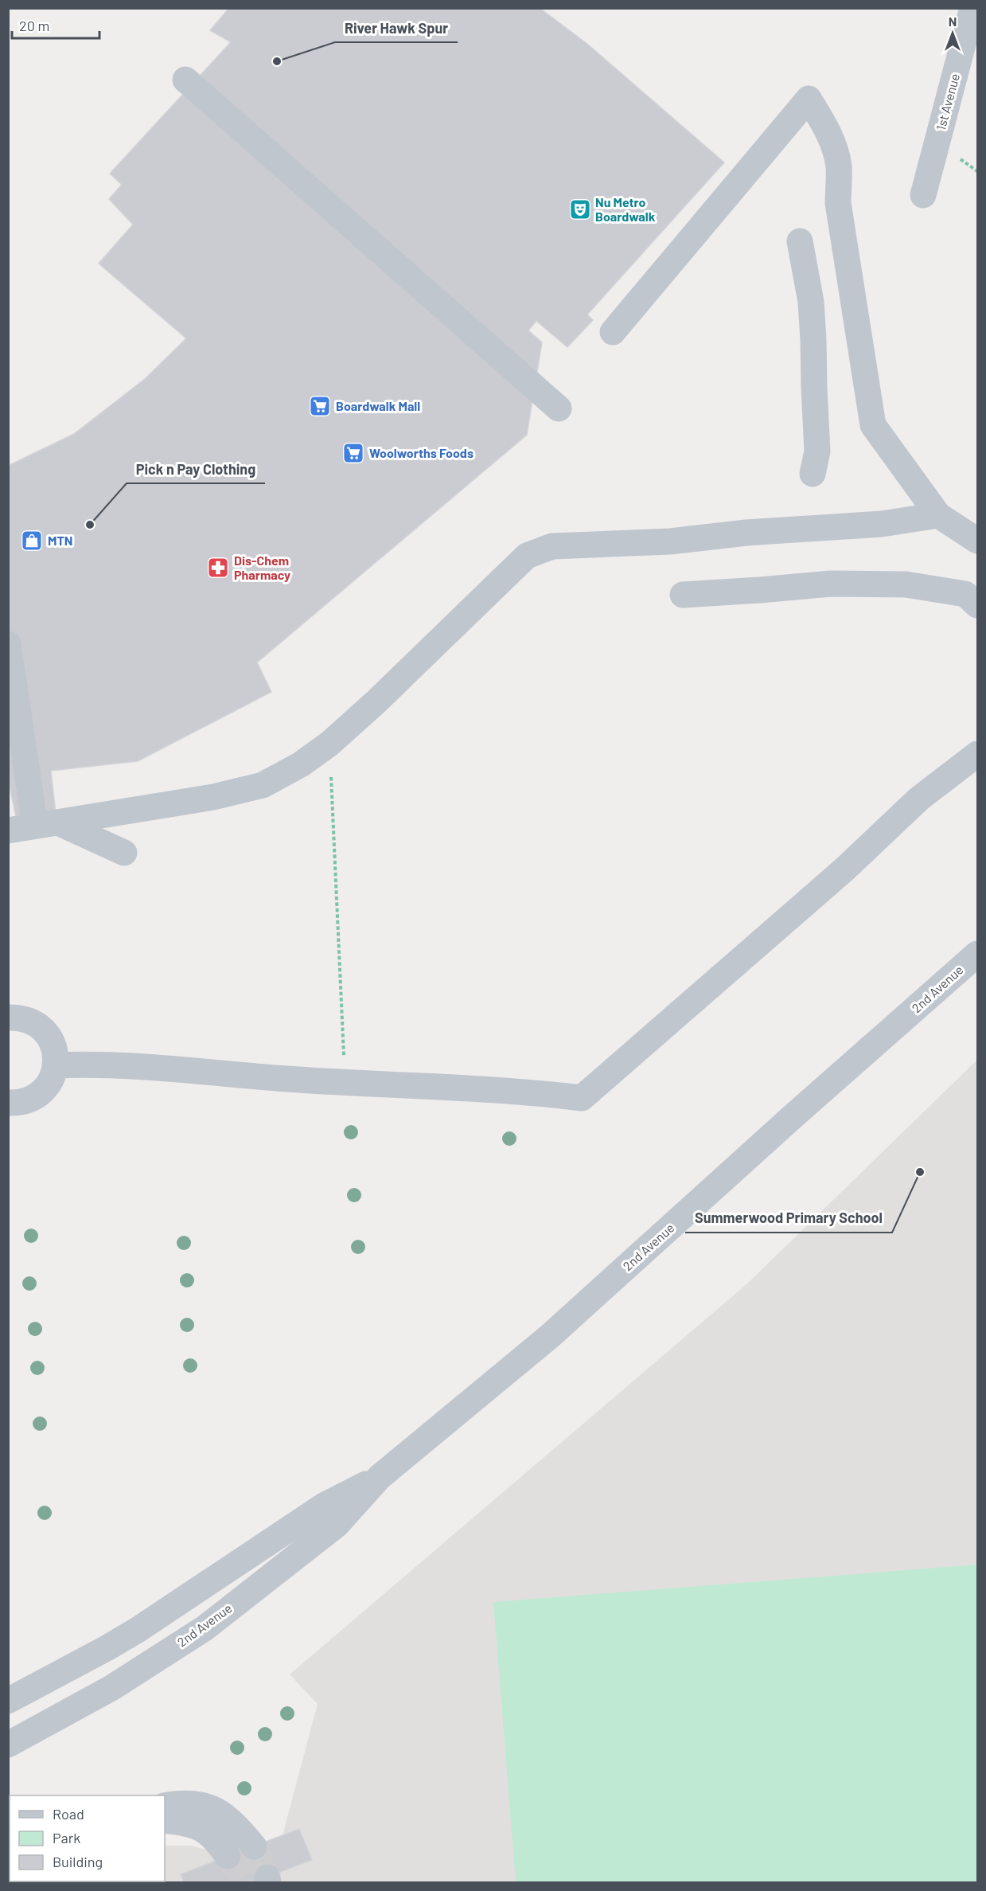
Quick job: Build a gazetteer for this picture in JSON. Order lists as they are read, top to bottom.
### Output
{
  "streets": {
    "street": ["1st Avenue", "2nd Avenue"]
  },
  "places": {
    "other": ["River Hawk Spur", "Pick n Pay Clothing", "Summerwood Primary School"],
    "theatre": ["Nu Metro Boardwalk"],
    "supermarket": ["Boardwalk Mall", "Woolworths Foods"],
    "shop": ["MTN"],
    "pharmacy": ["Dis-Chem Pharmacy"]
  },
  "legend": ["Road", "Park", "Building"],
  "scale_bar": "20 m",
  "north": "top"
}
